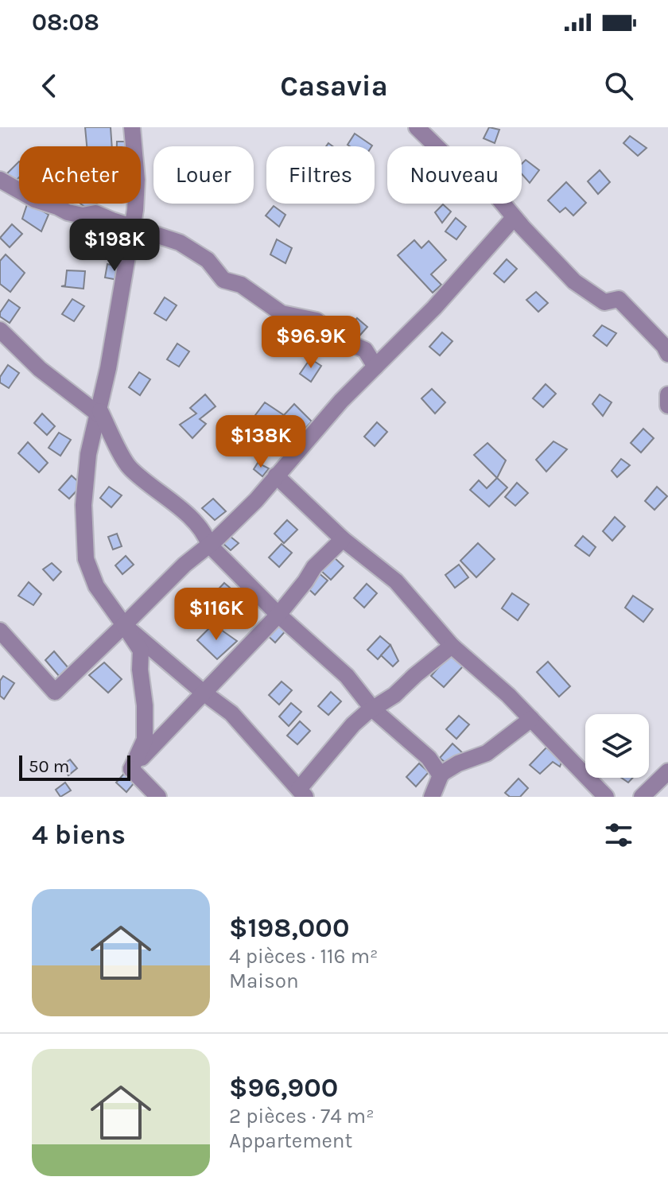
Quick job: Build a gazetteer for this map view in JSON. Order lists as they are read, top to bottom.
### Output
{
  "scale_bar": "50 m",
  "page": {
    "status": "08:08",
    "header": "Casavia",
    "chip": [
      "Acheter",
      "Louer",
      "Filtres",
      "Nouveau"
    ],
    "price": [
      "$198K",
      "$96.9K",
      "$138K",
      "$116K"
    ],
    "scale": "50 m",
    "heading": "4 biens",
    "list": [
      {
        "name": "$198,000",
        "note": "4 pièces · 116 m² · Maison"
      },
      {
        "name": "$96,900",
        "note": "2 pièces · 74 m² · Appartement"
      }
    ]
  }
}
